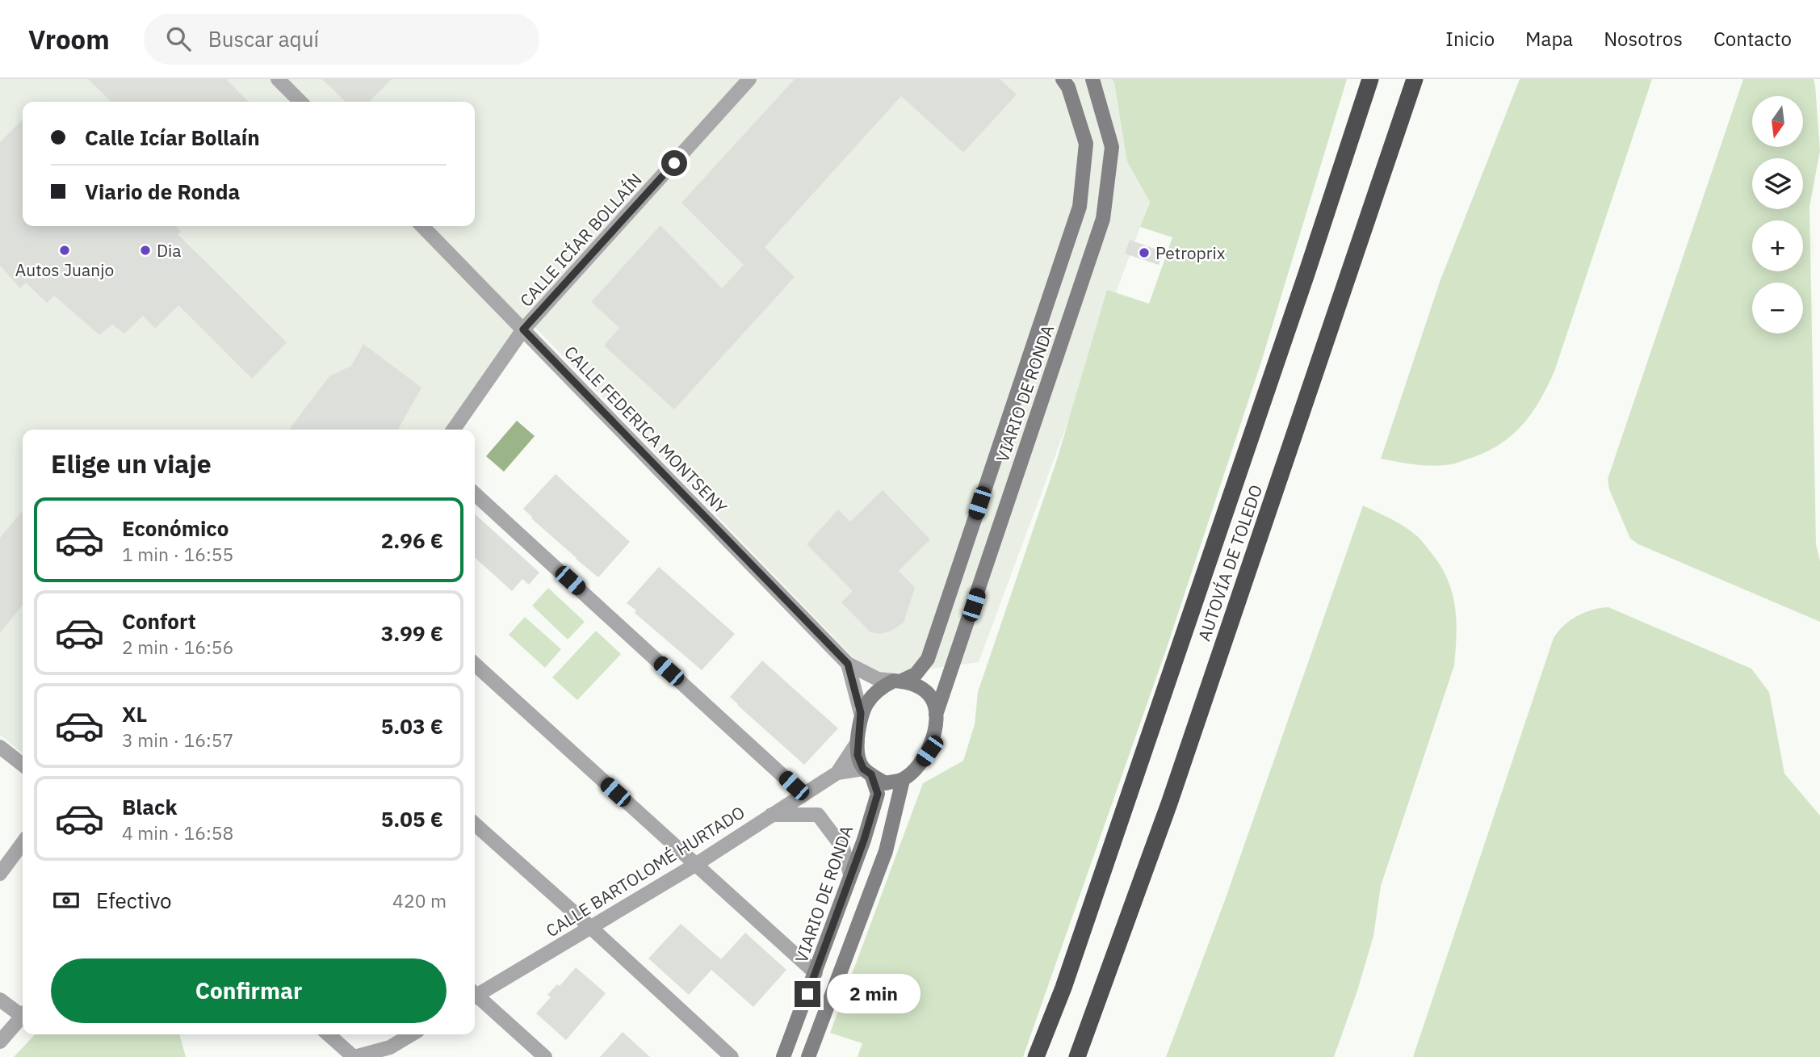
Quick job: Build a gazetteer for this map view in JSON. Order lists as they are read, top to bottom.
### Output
{
  "streets": {
    "highway": ["AUTOVÍA DE TOLEDO"],
    "main road": ["VIARIO DE RONDA"],
    "street": ["CALLE ICÍAR BOLLAÍN", "CALLE FEDERICA MONTSENY", "CALLE BARTOLOMÉ HURTADO"]
  },
  "crossings": [
    ["CALLE ICÍAR BOLLAÍN", "CALLE FEDERICA MONTSENY"],
    ["VIARIO DE RONDA", "CALLE FEDERICA MONTSENY"],
    ["VIARIO DE RONDA", "CALLE BARTOLOMÉ HURTADO"],
    ["CALLE FEDERICA MONTSENY", "CALLE BARTOLOMÉ HURTADO"]
  ],
  "places": ["Autos Juanjo", "Dia", "Petroprix"],
  "north": "bottom",
  "page": {
    "header": "Vroom",
    "search": "Buscar aquí",
    "nav": [
      "Inicio",
      "Mapa",
      "Nosotros",
      "Contacto"
    ],
    "map_buttons": ["+", "−"],
    "banner": ["Calle Icíar Bollaín", "Viario de Ronda"],
    "heading": "Elige un viaje",
    "list": [
      {
        "name": "Económico",
        "note": "1 min · 16:55",
        "value": "2.96 €"
      },
      {
        "name": "Confort",
        "note": "2 min · 16:56",
        "value": "3.99 €"
      },
      {
        "name": "XL",
        "note": "3 min · 16:57",
        "value": "5.03 €"
      },
      {
        "name": "Black",
        "note": "4 min · 16:58",
        "value": "5.05 €"
      }
    ],
    "pay": ["Efectivo", "420 m"],
    "buttons": "Confirmar",
    "bubble": "2 min"
  }
}
